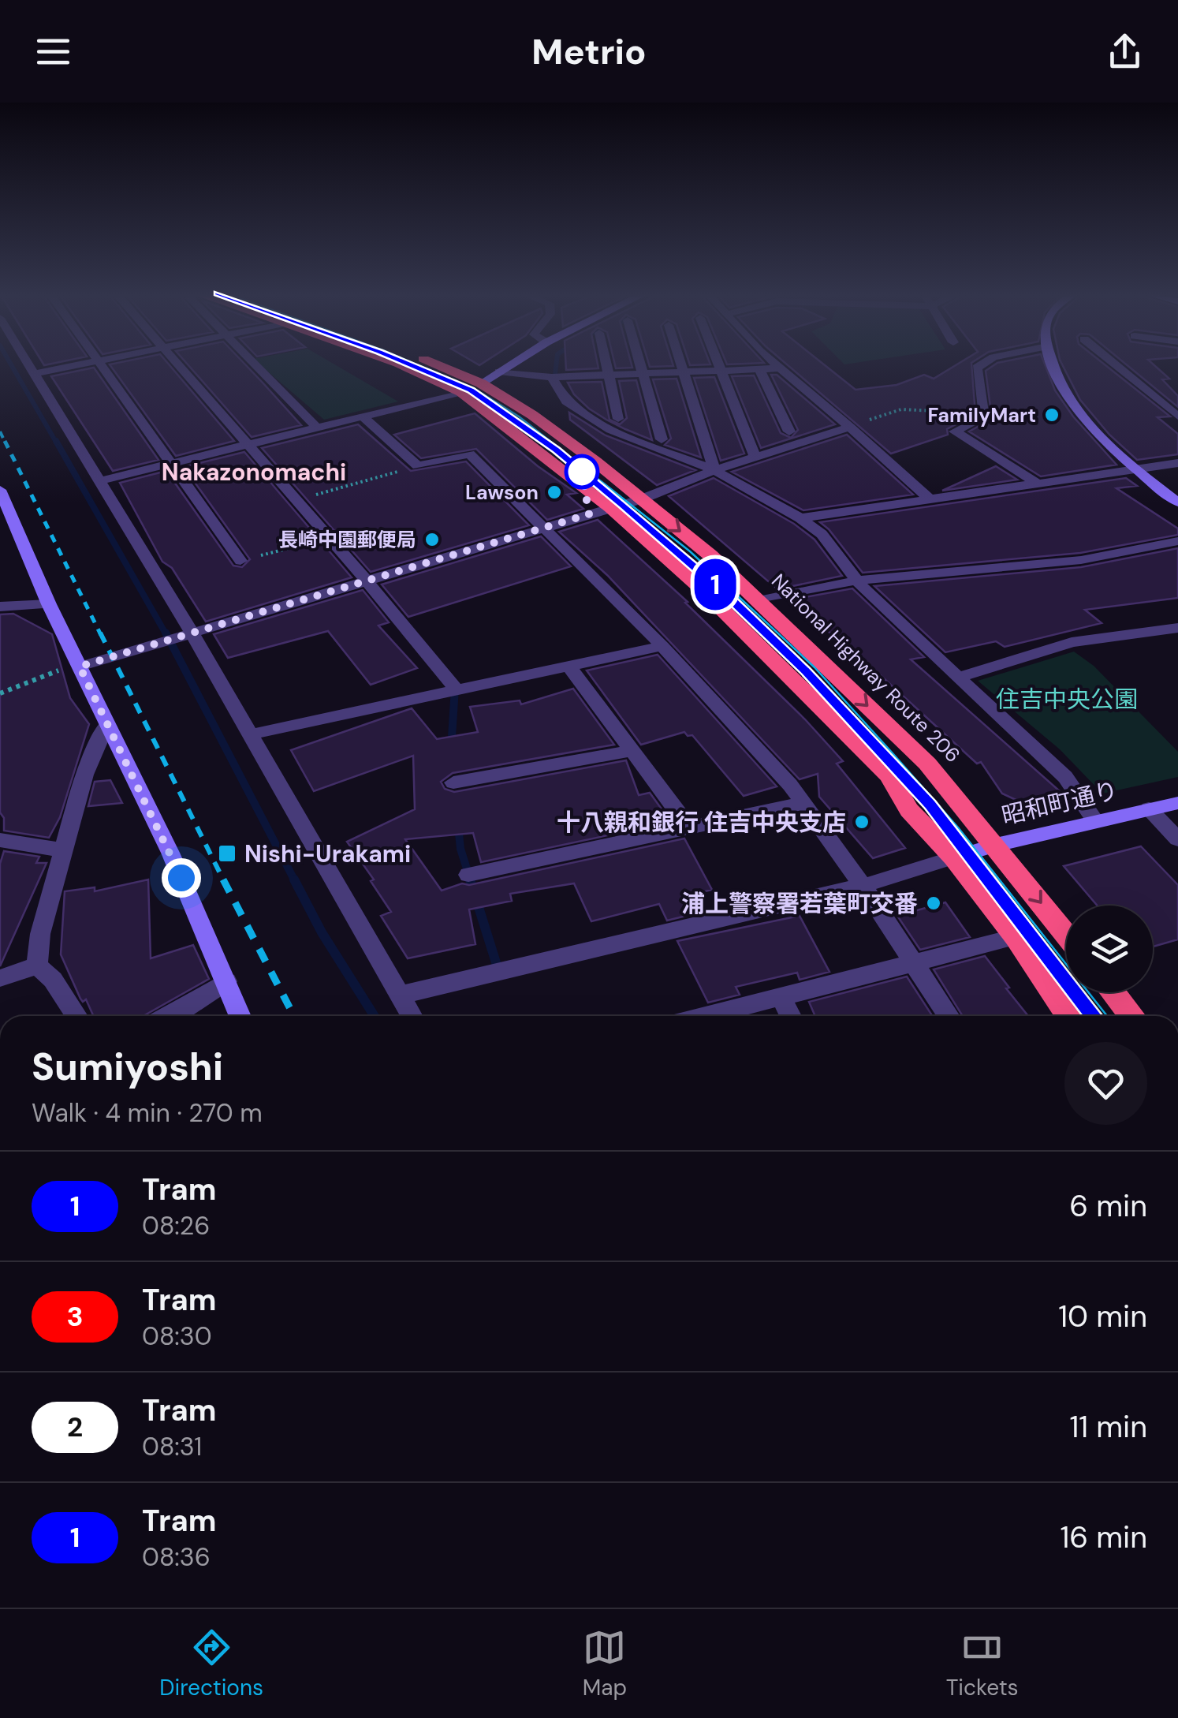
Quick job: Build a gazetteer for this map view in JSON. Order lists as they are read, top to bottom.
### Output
{
  "streets": {
    "highway": ["National Highway Route 206"],
    "street": ["昭和町通り"]
  },
  "crossings": [
    ["National Highway Route 206", "昭和町通り"]
  ],
  "districts": ["Nakazonomachi"],
  "parks": ["住吉中央公園"],
  "places": {
    "other": [
      "FamilyMart",
      "Lawson",
      "長崎中園郵便局",
      "十八親和銀行 住吉中央支店",
      "浦上警察署若葉町交番"
    ],
    "transit": ["Nishi-Urakami"]
  },
  "lines": ["tram line 1"],
  "page": {
    "header": "Metrio",
    "on_map": "1",
    "heading": ["Sumiyoshi", "Walk · 4 min · 270 m"],
    "list": [
      {
        "mark": "1",
        "name": "Tram",
        "note": "08:26",
        "value": "6 min"
      },
      {
        "mark": "3",
        "name": "Tram",
        "note": "08:30",
        "value": "10 min"
      },
      {
        "mark": "2",
        "name": "Tram",
        "note": "08:31",
        "value": "11 min"
      },
      {
        "mark": "1",
        "name": "Tram",
        "note": "08:36",
        "value": "16 min"
      }
    ],
    "tabs": ["Directions", "Map", "Tickets"]
  }
}
